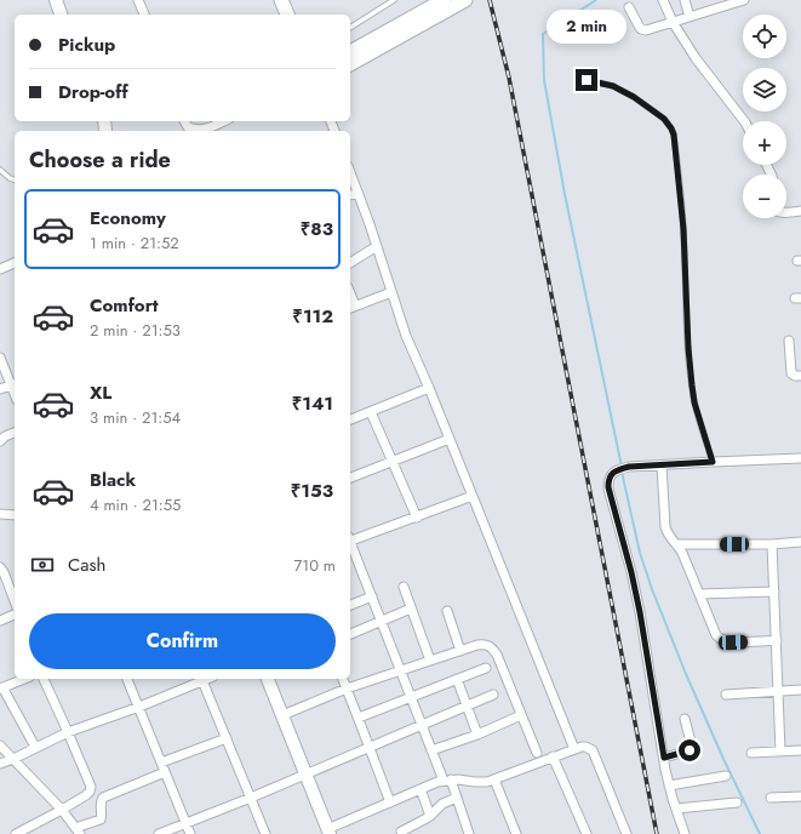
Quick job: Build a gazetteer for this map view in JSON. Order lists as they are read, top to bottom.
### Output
{
  "page": {
    "bubble": "2 min",
    "map_buttons": ["+", "−"],
    "banner": ["Pickup", "Drop-off"],
    "heading": "Choose a ride",
    "list": [
      {
        "name": "Economy",
        "note": "1 min · 21:52",
        "value": "₹83"
      },
      {
        "name": "Comfort",
        "note": "2 min · 21:53",
        "value": "₹112"
      },
      {
        "name": "XL",
        "note": "3 min · 21:54",
        "value": "₹141"
      },
      {
        "name": "Black",
        "note": "4 min · 21:55",
        "value": "₹153"
      }
    ],
    "pay": ["Cash", "710 m"],
    "buttons": "Confirm"
  }
}
